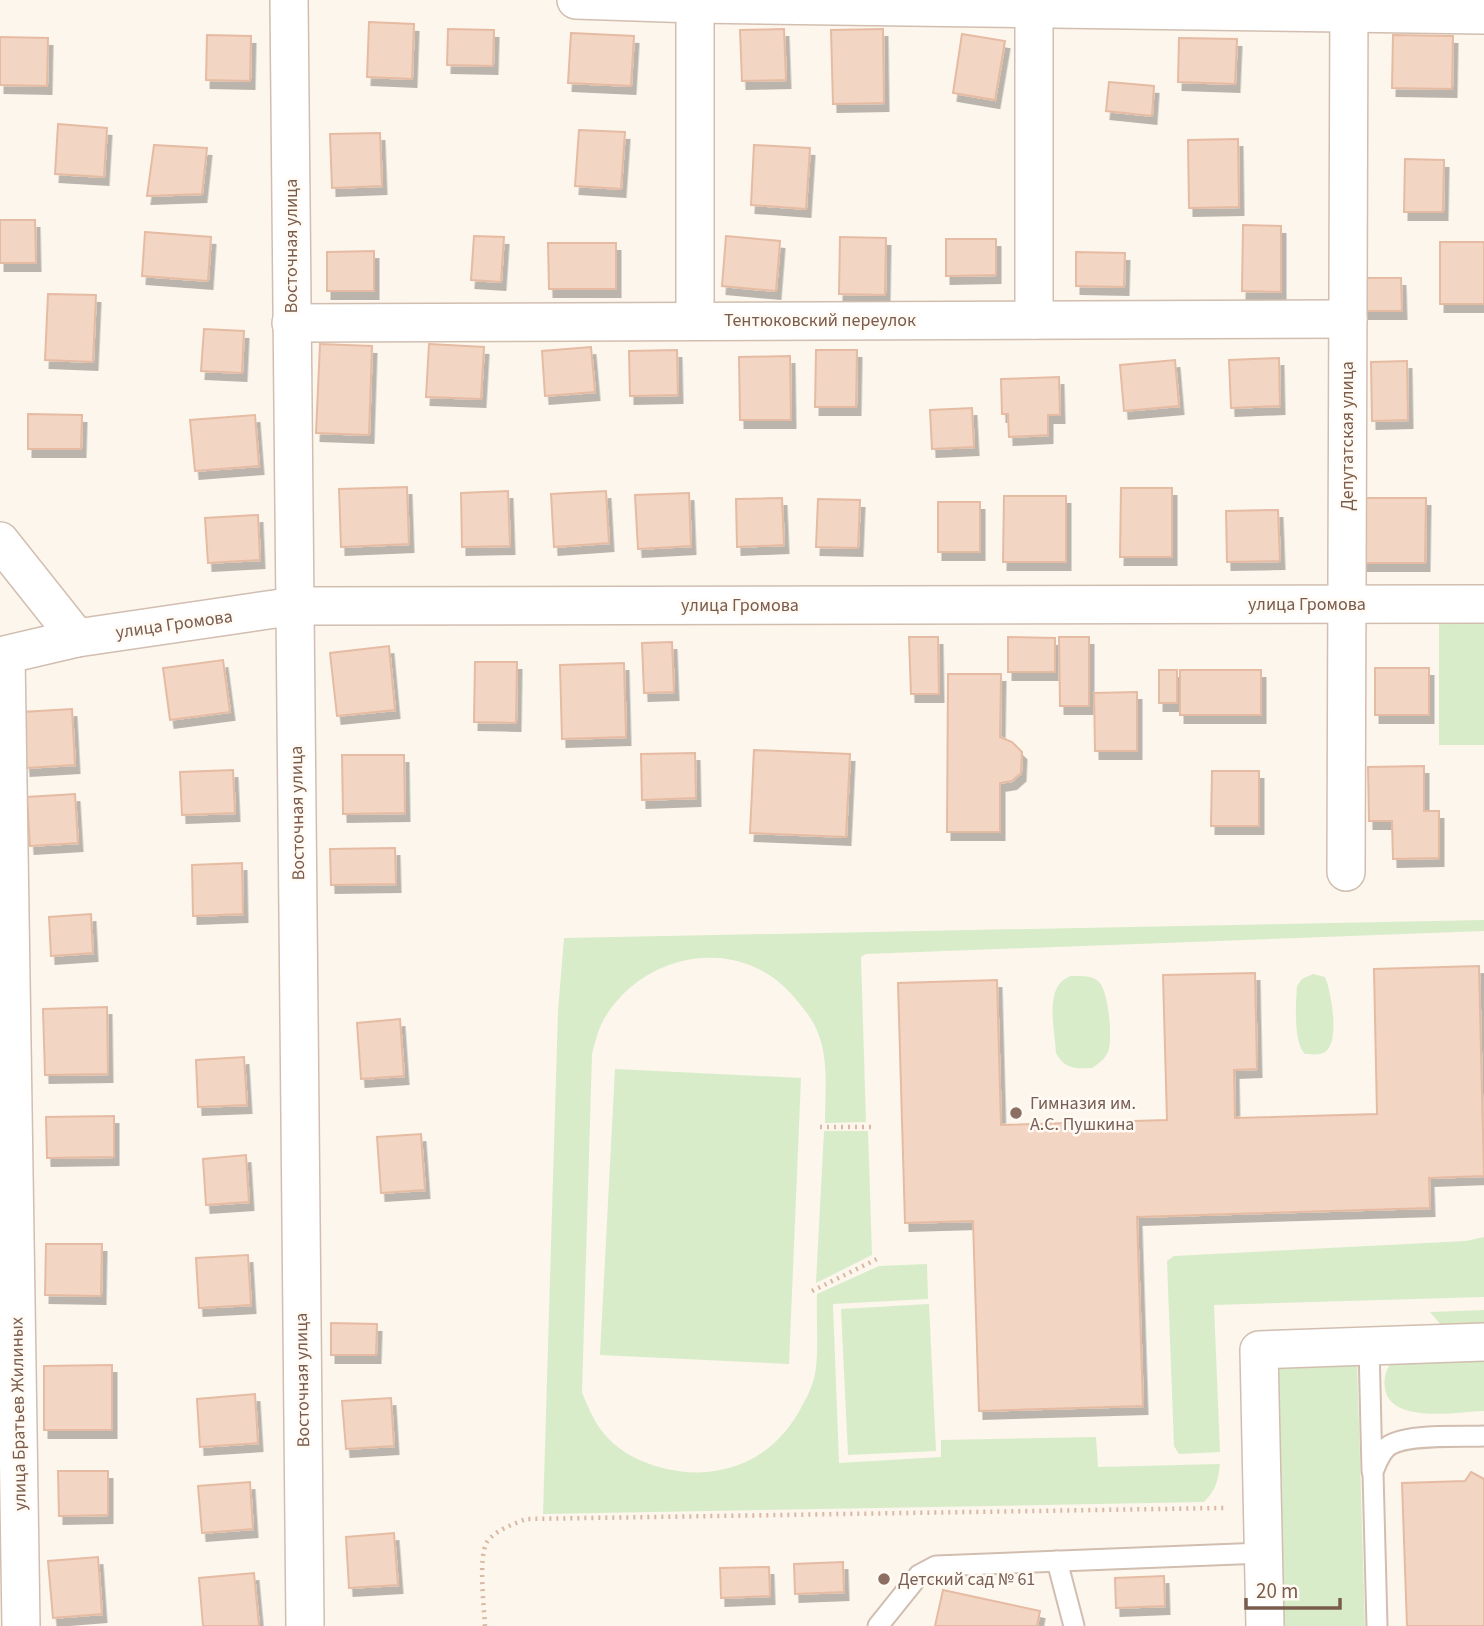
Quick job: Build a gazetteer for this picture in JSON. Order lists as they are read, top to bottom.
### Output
{
  "streets": {
    "street": [
      "Восточная улица",
      "Тентюковский переулок",
      "Депутатская улица",
      "улица Громова",
      "улица Братьев Жилиных"
    ]
  },
  "crossings": [
    ["Восточная улица", "Тентюковский переулок"],
    ["Восточная улица", "улица Громова"],
    ["Тентюковский переулок", "Депутатская улица"],
    ["Депутатская улица", "улица Громова"],
    ["улица Громова", "улица Братьев Жилиных"]
  ],
  "places": ["Гимназия им. А.С. Пушкина", "Детский сад № 61"],
  "scale_bar": "20 m"
}
